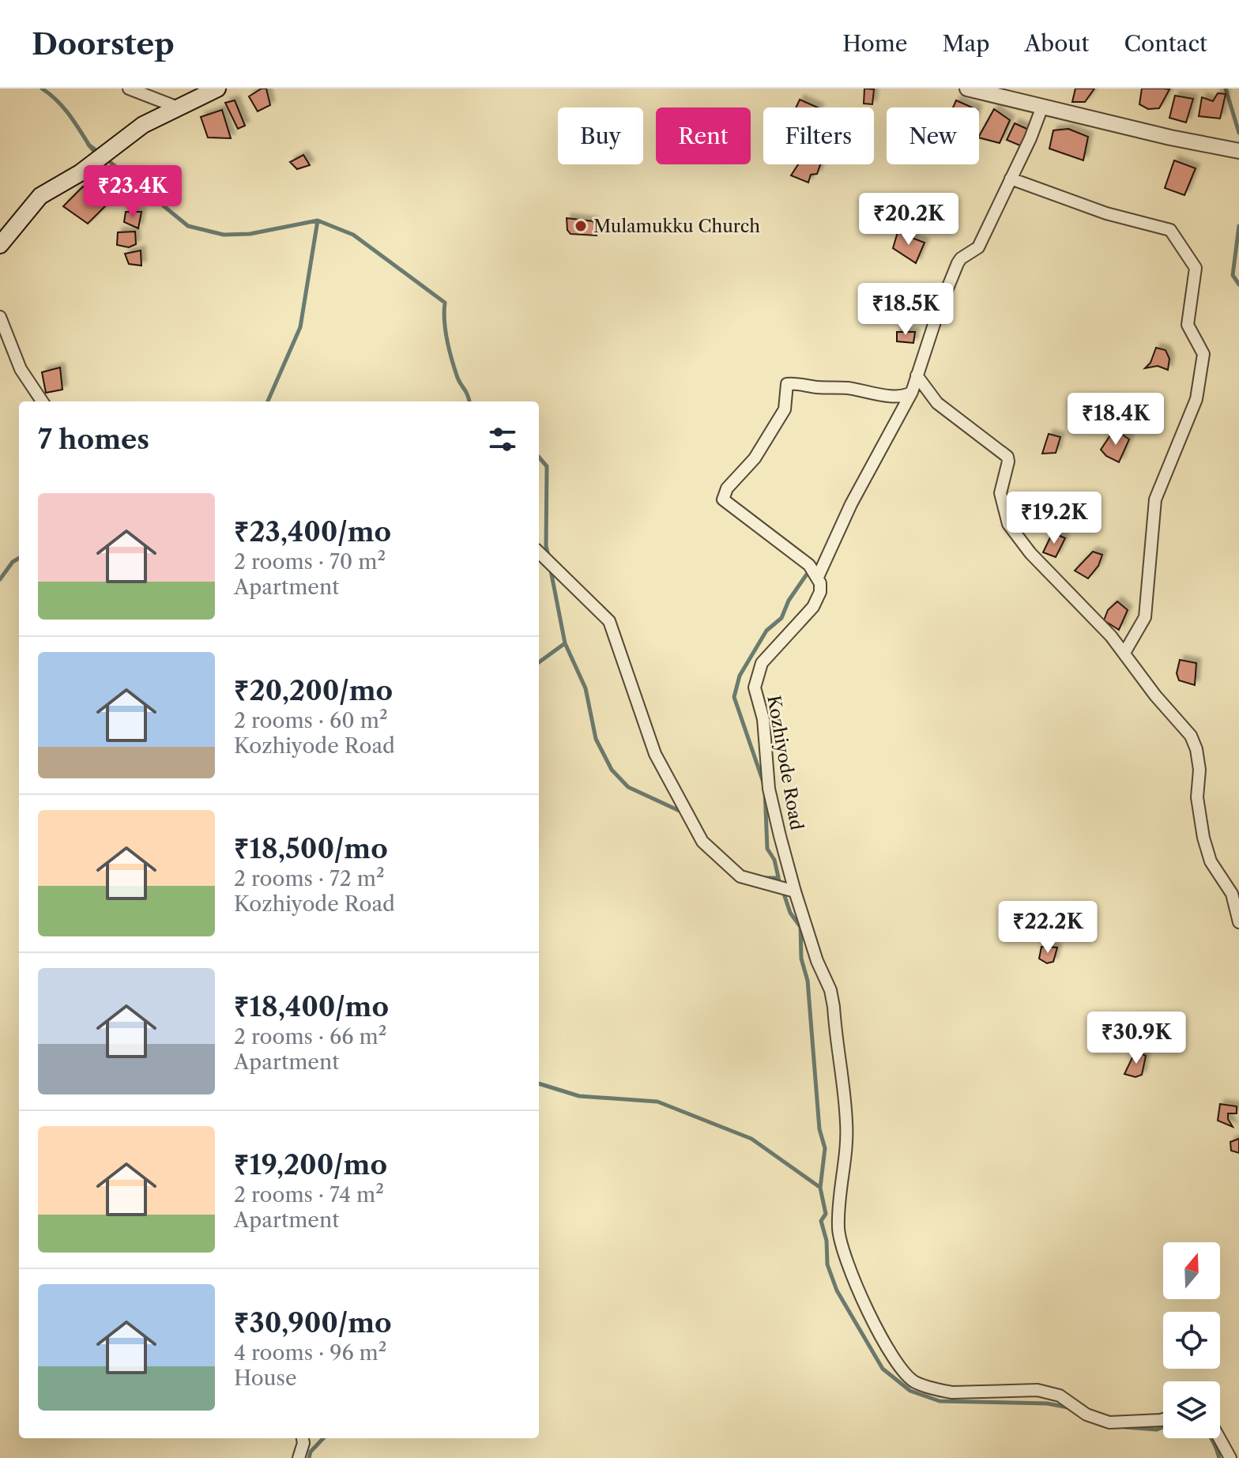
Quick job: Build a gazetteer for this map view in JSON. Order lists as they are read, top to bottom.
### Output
{
  "streets": {
    "street": ["Kozhiyode Road"]
  },
  "places": ["Mulamukku Church"],
  "north": "top",
  "page": {
    "header": "Doorstep",
    "nav": [
      "Home",
      "Map",
      "About",
      "Contact"
    ],
    "chip": [
      "Buy",
      "Rent",
      "Filters",
      "New"
    ],
    "price": [
      "₹23.4K",
      "₹20.2K",
      "₹18.5K",
      "₹18.4K",
      "₹19.2K",
      "₹22.2K",
      "₹30.9K"
    ],
    "heading": "7 homes",
    "list": [
      {
        "name": "₹23,400/mo",
        "note": "2 rooms · 70 m² · Apartment"
      },
      {
        "name": "₹20,200/mo",
        "note": "2 rooms · 60 m² · Kozhiyode Road"
      },
      {
        "name": "₹18,500/mo",
        "note": "2 rooms · 72 m² · Kozhiyode Road"
      },
      {
        "name": "₹18,400/mo",
        "note": "2 rooms · 66 m² · Apartment"
      },
      {
        "name": "₹19,200/mo",
        "note": "2 rooms · 74 m² · Apartment"
      },
      {
        "name": "₹30,900/mo",
        "note": "4 rooms · 96 m² · House"
      }
    ]
  }
}
